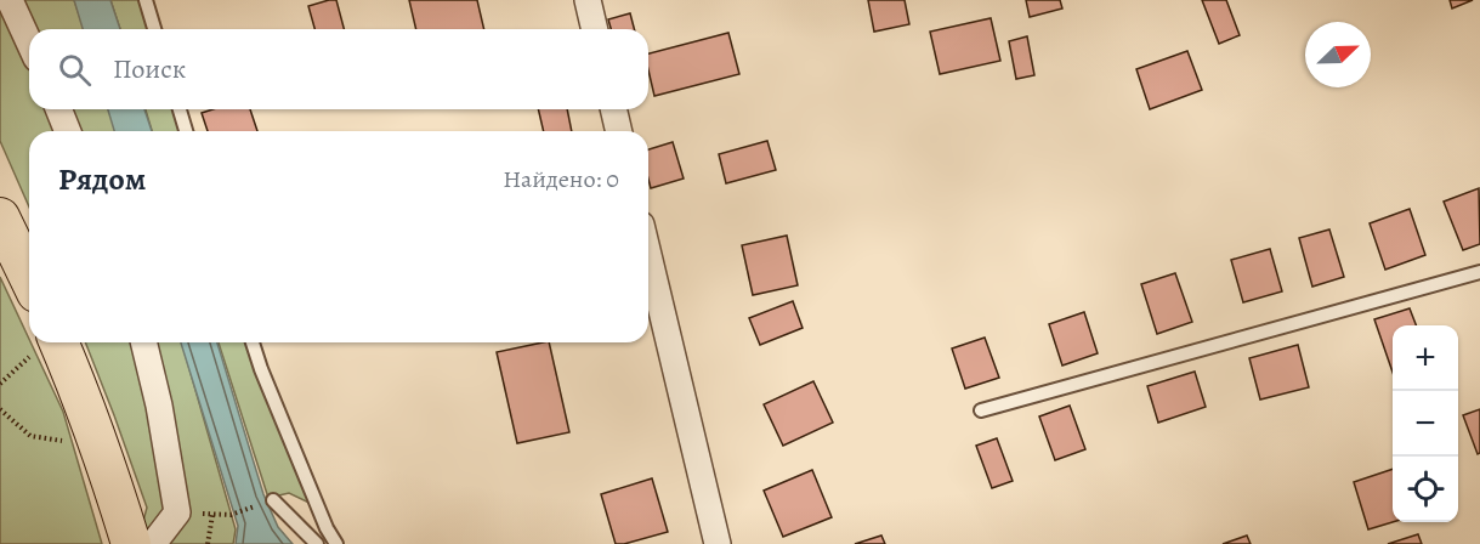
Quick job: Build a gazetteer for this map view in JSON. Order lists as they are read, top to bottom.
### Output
{
  "north": "top right",
  "page": {
    "search": "Поиск",
    "heading": ["Рядом", "Найдено: 0"],
    "map_buttons": ["+", "−"]
  }
}
